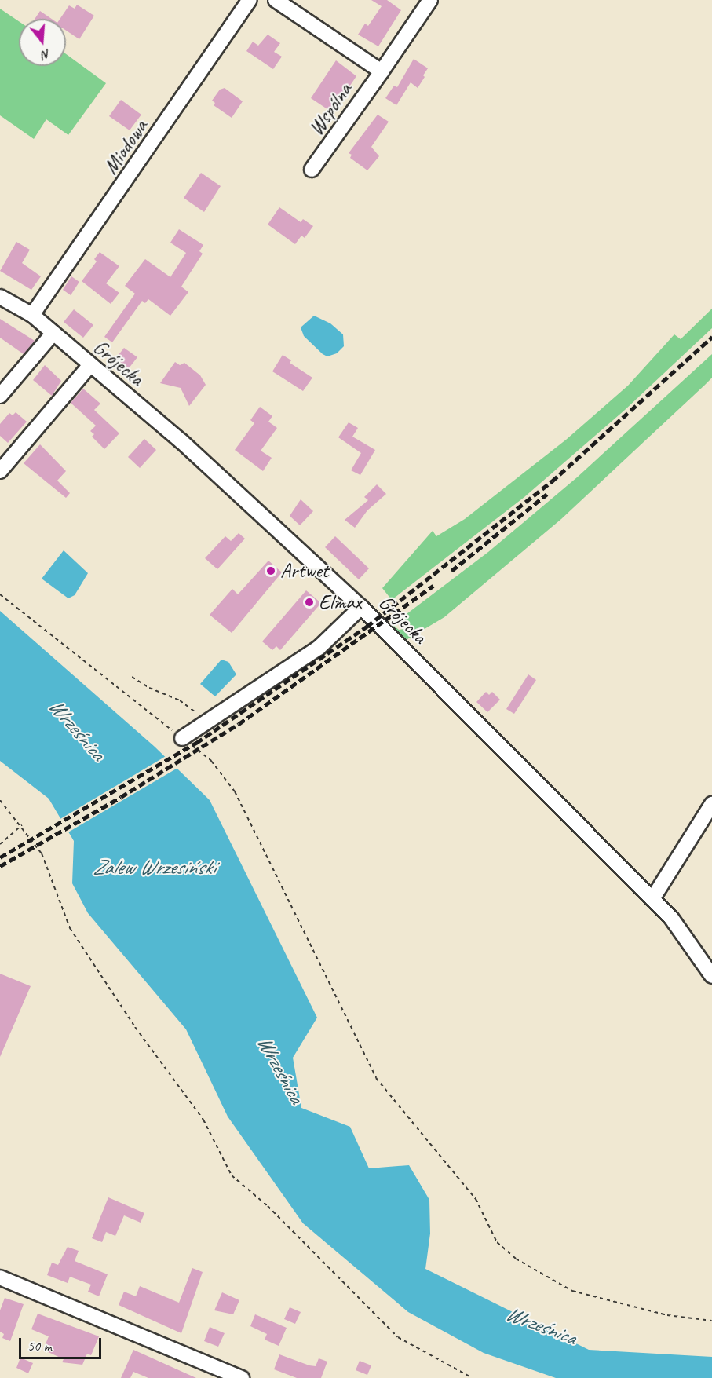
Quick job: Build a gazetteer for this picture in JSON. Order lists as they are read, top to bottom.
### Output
{
  "streets": {
    "street": ["Wspólna", "Miodowa", "Grójecka"]
  },
  "crossings": [
    ["Miodowa", "Grójecka"]
  ],
  "water": ["Wrześnica", "Zalew Wrzesiński"],
  "places": ["Artwet", "Elmax"],
  "scale_bar": "50 m",
  "north": "bottom"
}
